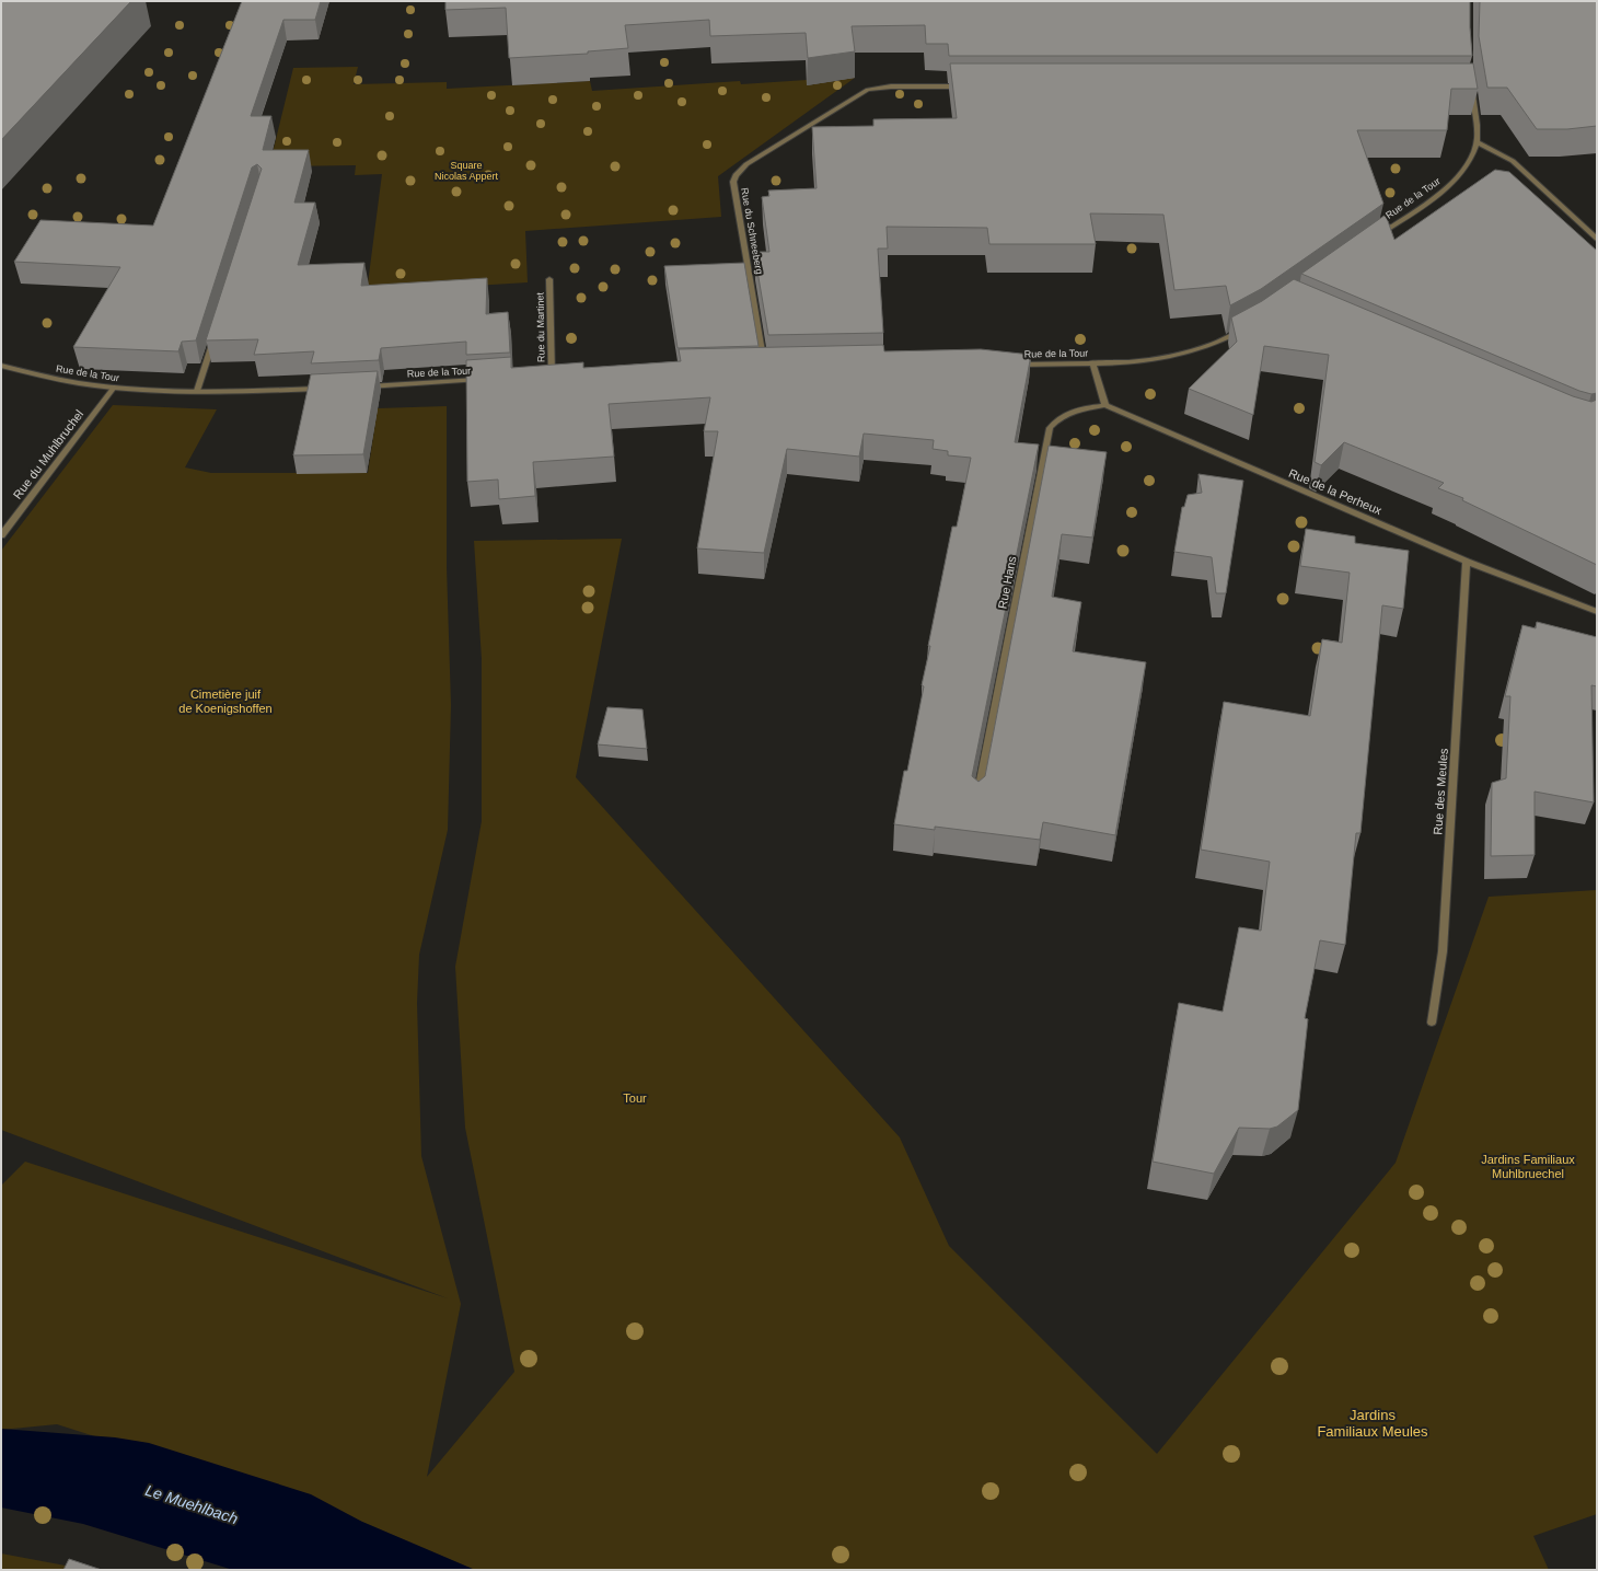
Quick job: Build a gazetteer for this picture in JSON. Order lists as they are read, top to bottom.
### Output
{
  "streets": {
    "street": [
      "Rue de la Tour",
      "Rue du Schneeberg",
      "Rue du Martinet",
      "Rue du Muhlbruchel",
      "Rue de la Perheux",
      "Rue Hans",
      "Rue des Meules"
    ]
  },
  "crossings": [
    ["Rue de la Tour", "Rue du Muhlbruchel"],
    ["Rue de la Perheux", "Rue Hans"],
    ["Rue de la Perheux", "Rue des Meules"]
  ],
  "water": ["Le Muehlbach"],
  "parks": [
    "Square Nicolas Appert",
    "Cimetière juif de Koenigshoffen",
    "Tour",
    "Jardins Familiaux Muhlbruechel",
    "Jardins Familiaux Meules"
  ]
}
